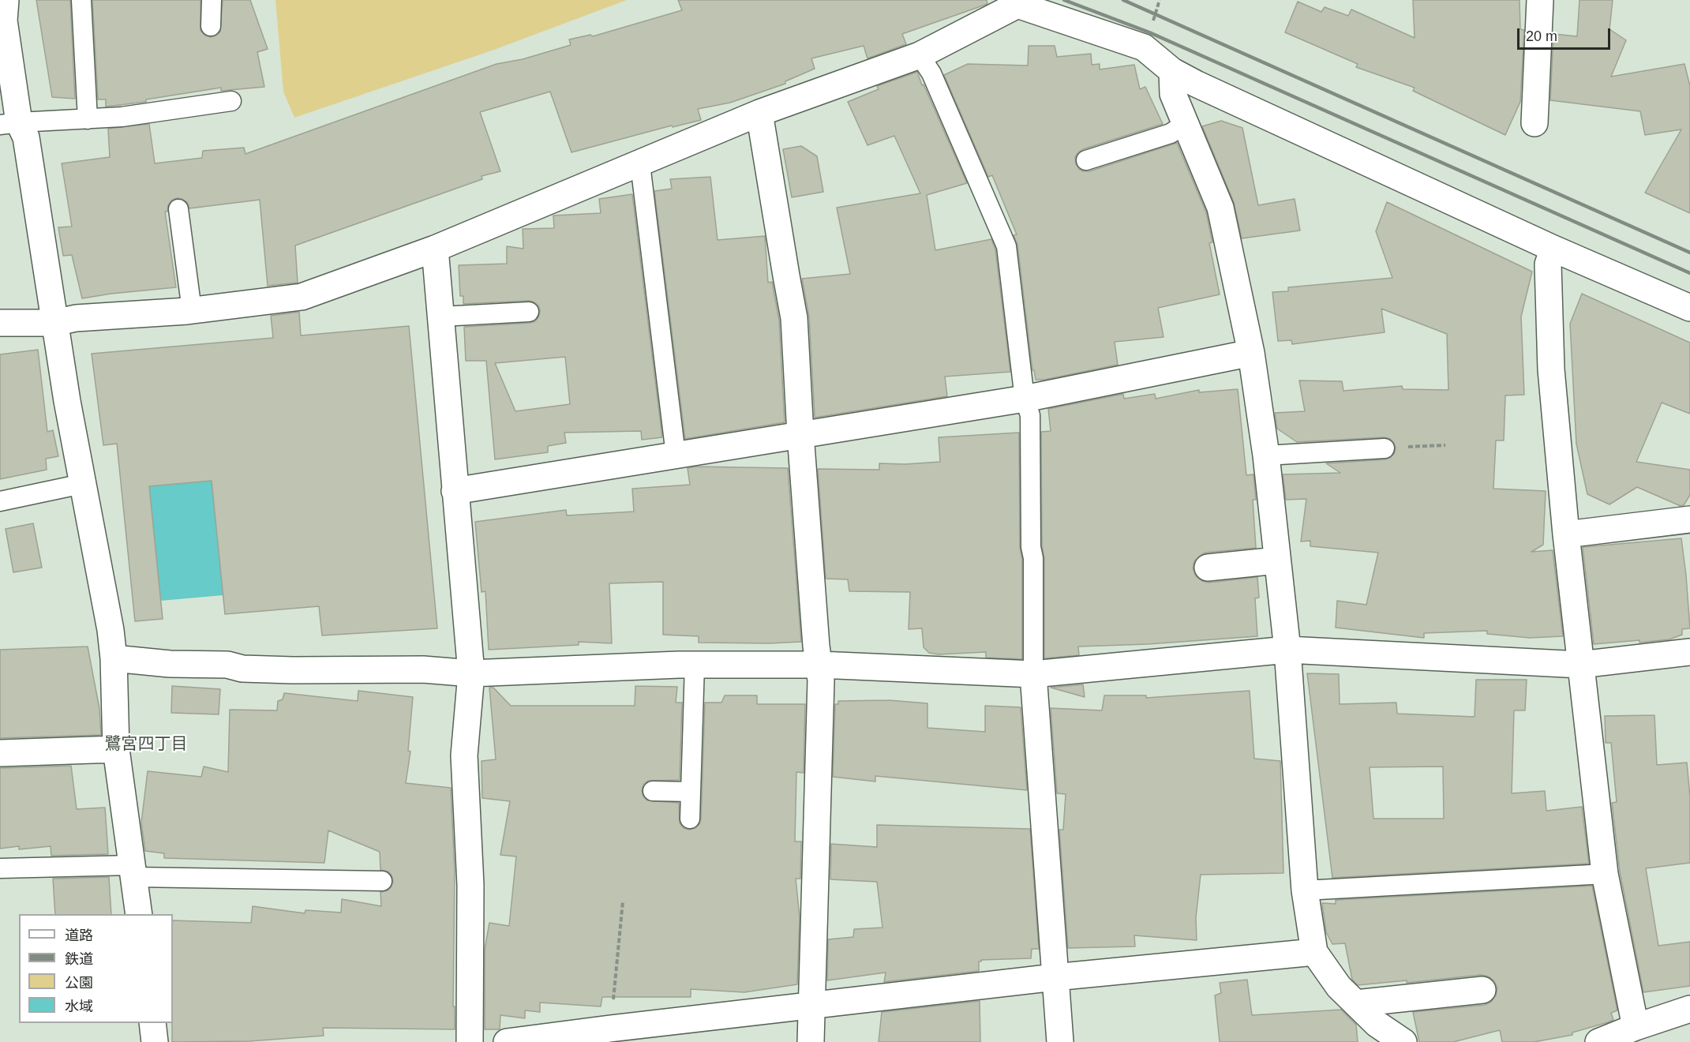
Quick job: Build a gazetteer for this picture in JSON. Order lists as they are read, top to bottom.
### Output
{
  "districts": ["鷺宮四丁目"],
  "legend": [
    "道路",
    "鉄道",
    "公園",
    "水域"
  ],
  "scale_bar": "20 m"
}
